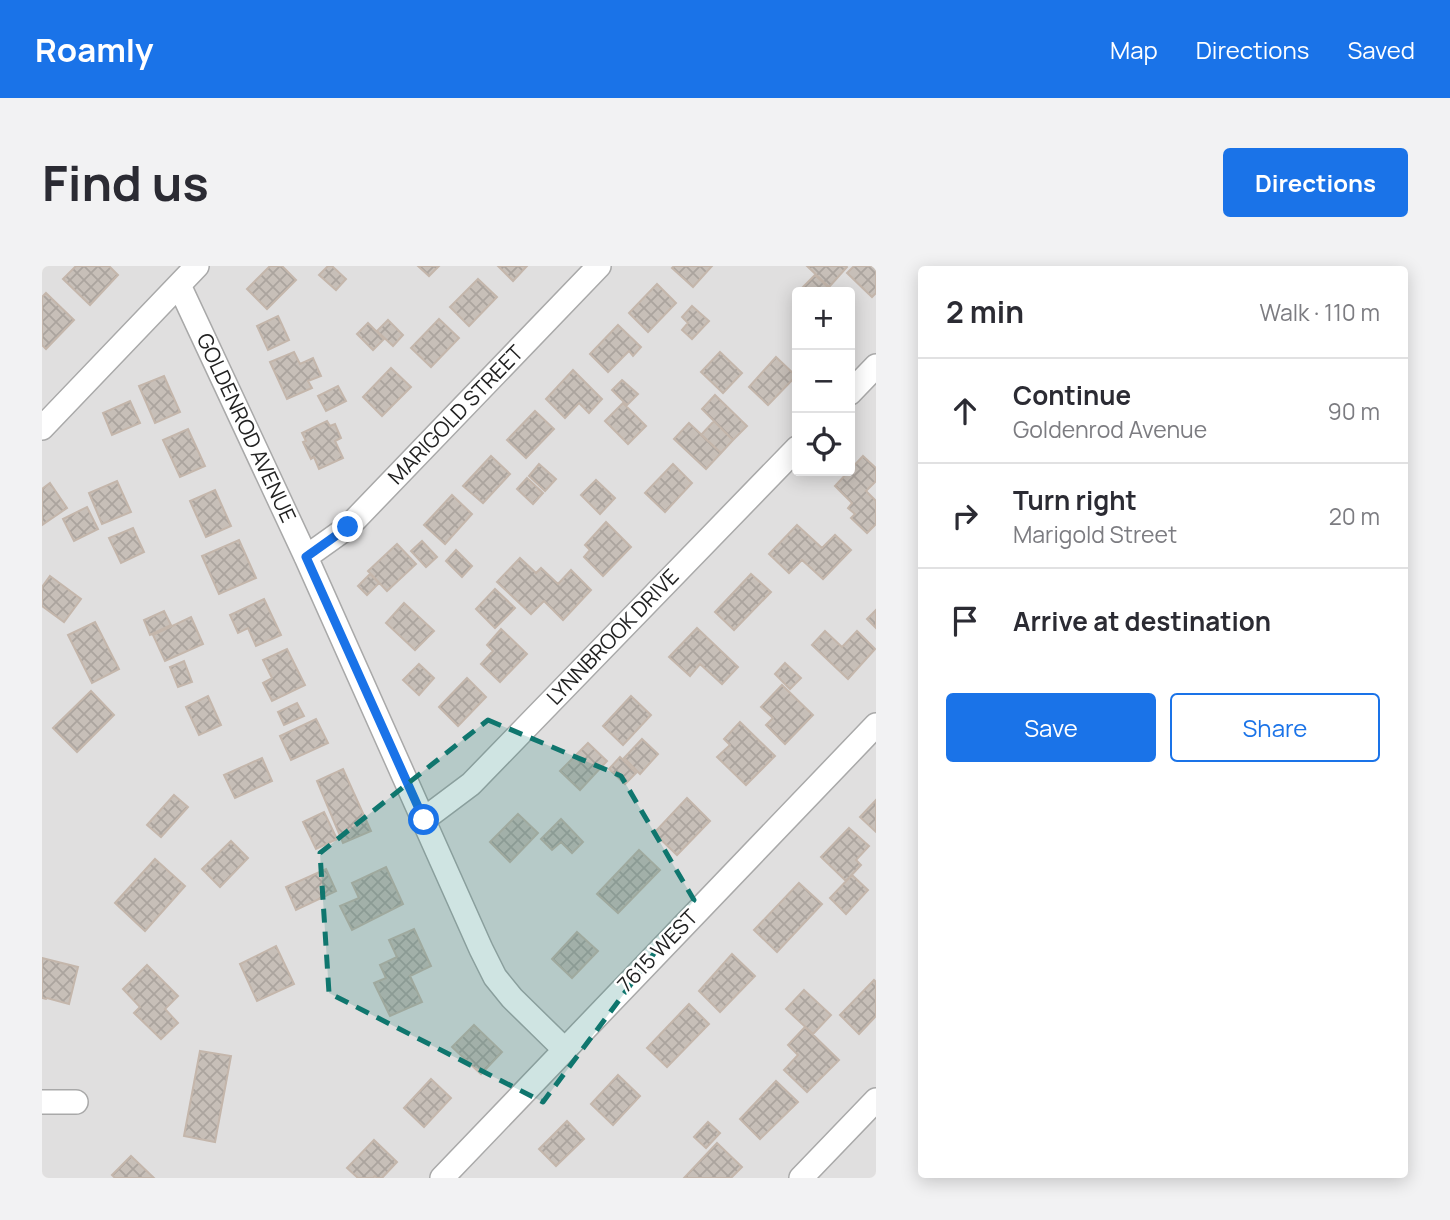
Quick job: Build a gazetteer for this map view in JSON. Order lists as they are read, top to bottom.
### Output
{
  "streets": {
    "street": [
      "MARIGOLD STREET",
      "GOLDENROD AVENUE",
      "LYNNBROOK DRIVE",
      "7615 WEST"
    ]
  },
  "crossings": [
    ["MARIGOLD STREET", "GOLDENROD AVENUE"],
    ["GOLDENROD AVENUE", "LYNNBROOK DRIVE"],
    ["GOLDENROD AVENUE", "7615 WEST"]
  ],
  "page": {
    "header": "Roamly",
    "nav": ["Map", "Directions", "Saved"],
    "buttons": [
      "Directions",
      ["Save", "Share"]
    ],
    "title": "Find us",
    "heading": ["2 min", "Walk · 110 m"],
    "map_buttons": ["+", "−"],
    "list": [
      ["Continue", "Goldenrod Avenue", "90 m"],
      ["Turn right", "Marigold Street", "20 m"],
      "Arrive at destination"
    ]
  }
}
